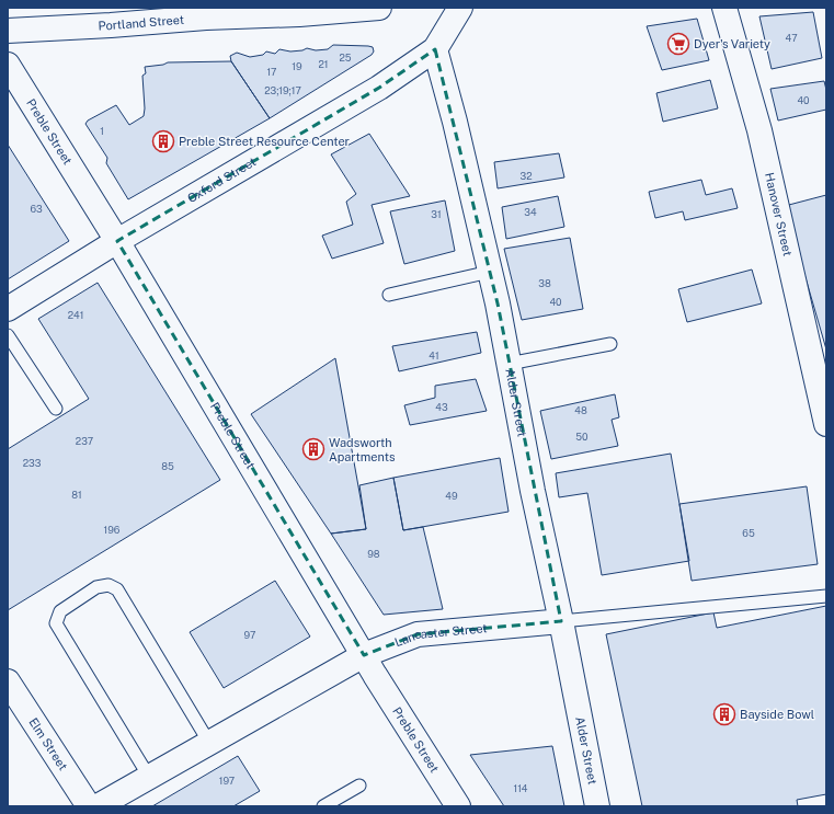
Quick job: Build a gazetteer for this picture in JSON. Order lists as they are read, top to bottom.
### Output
{
  "streets": {
    "street": [
      "Portland Street",
      "Preble Street",
      "Oxford Street",
      "Hanover Street",
      "Alder Street",
      "Lancaster Street",
      "Elm Street"
    ]
  },
  "crossings": [
    ["Preble Street", "Oxford Street"],
    ["Preble Street", "Lancaster Street"],
    ["Oxford Street", "Alder Street"],
    ["Alder Street", "Lancaster Street"]
  ],
  "places": {
    "supermarket": ["Dyer's Variety"],
    "building": ["Preble Street Resource Center", "Wadsworth Apartments", "Bayside Bowl"]
  },
  "house_numbers": [
    "47",
    "25",
    "21",
    "19",
    "17",
    "23;19;17",
    "40",
    "1",
    "32",
    "63",
    "34",
    "31",
    "38",
    "40",
    "241",
    "41",
    "43",
    "48",
    "50",
    "237",
    "233",
    "85",
    "81",
    "49",
    "196",
    "65",
    "98",
    "97",
    "197",
    "114"
  ]
}
